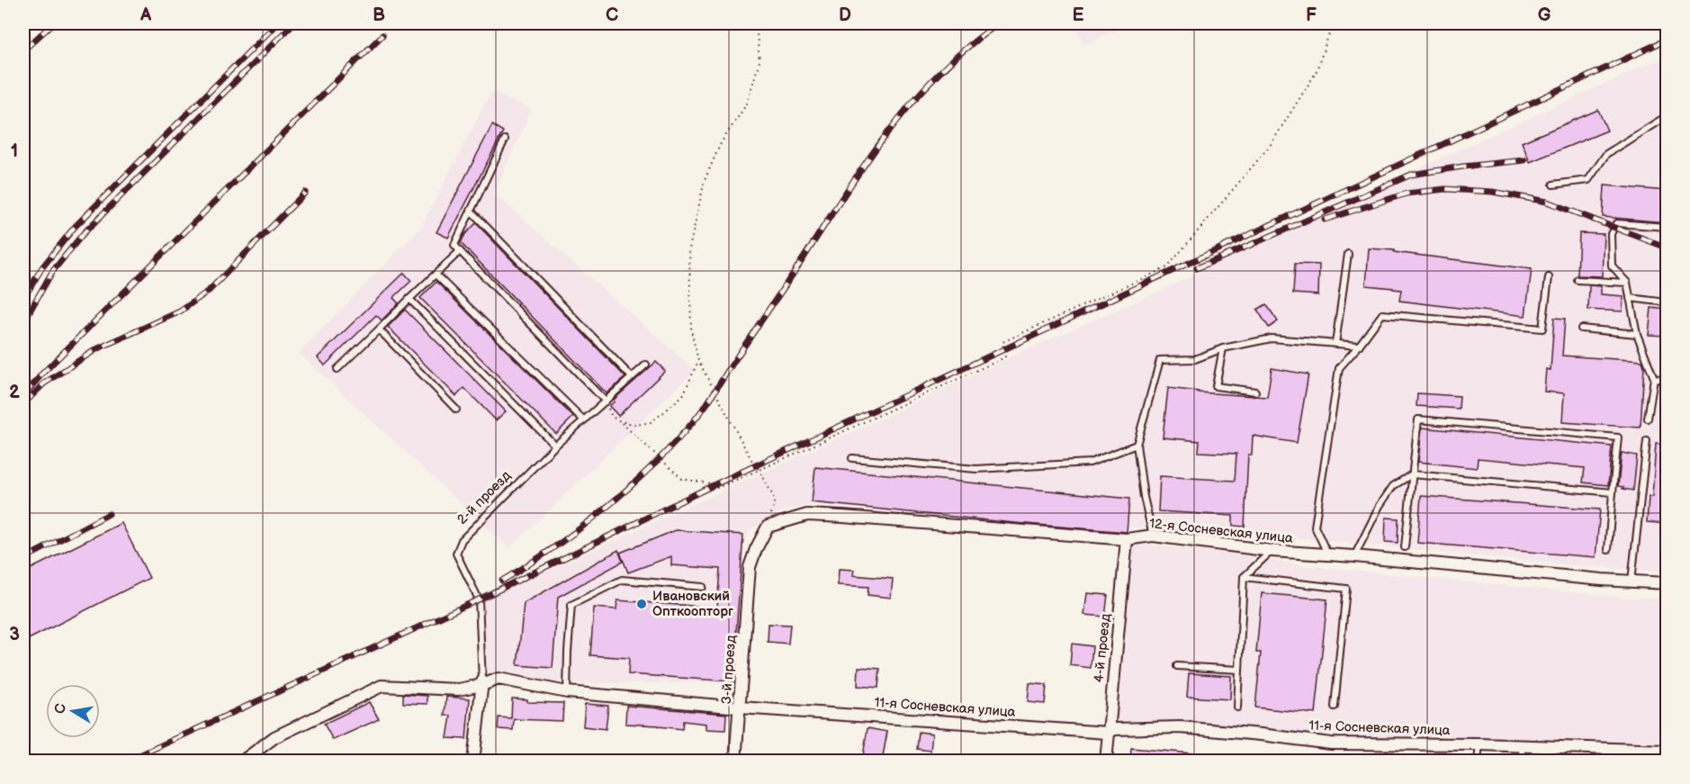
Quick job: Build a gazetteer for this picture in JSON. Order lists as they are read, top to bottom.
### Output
{
  "streets": {
    "street": [
      "2-й проезд",
      "12-я Сосневская улица",
      "4-й проезд",
      "3-й проезд",
      "11-я Сосневская улица"
    ]
  },
  "crossings": [
    ["2-й проезд", "11-я Сосневская улица"],
    ["12-я Сосневская улица", "4-й проезд"],
    ["12-я Сосневская улица", "3-й проезд"],
    ["4-й проезд", "11-я Сосневская улица"],
    ["3-й проезд", "11-я Сосневская улица"]
  ],
  "places": ["Ивановский Опткоопторг"],
  "north": "left",
  "grid": {
    "columns": [
      "A",
      "B",
      "C",
      "D",
      "E",
      "F",
      "G"
    ],
    "rows": ["1", "2", "3"]
  }
}
